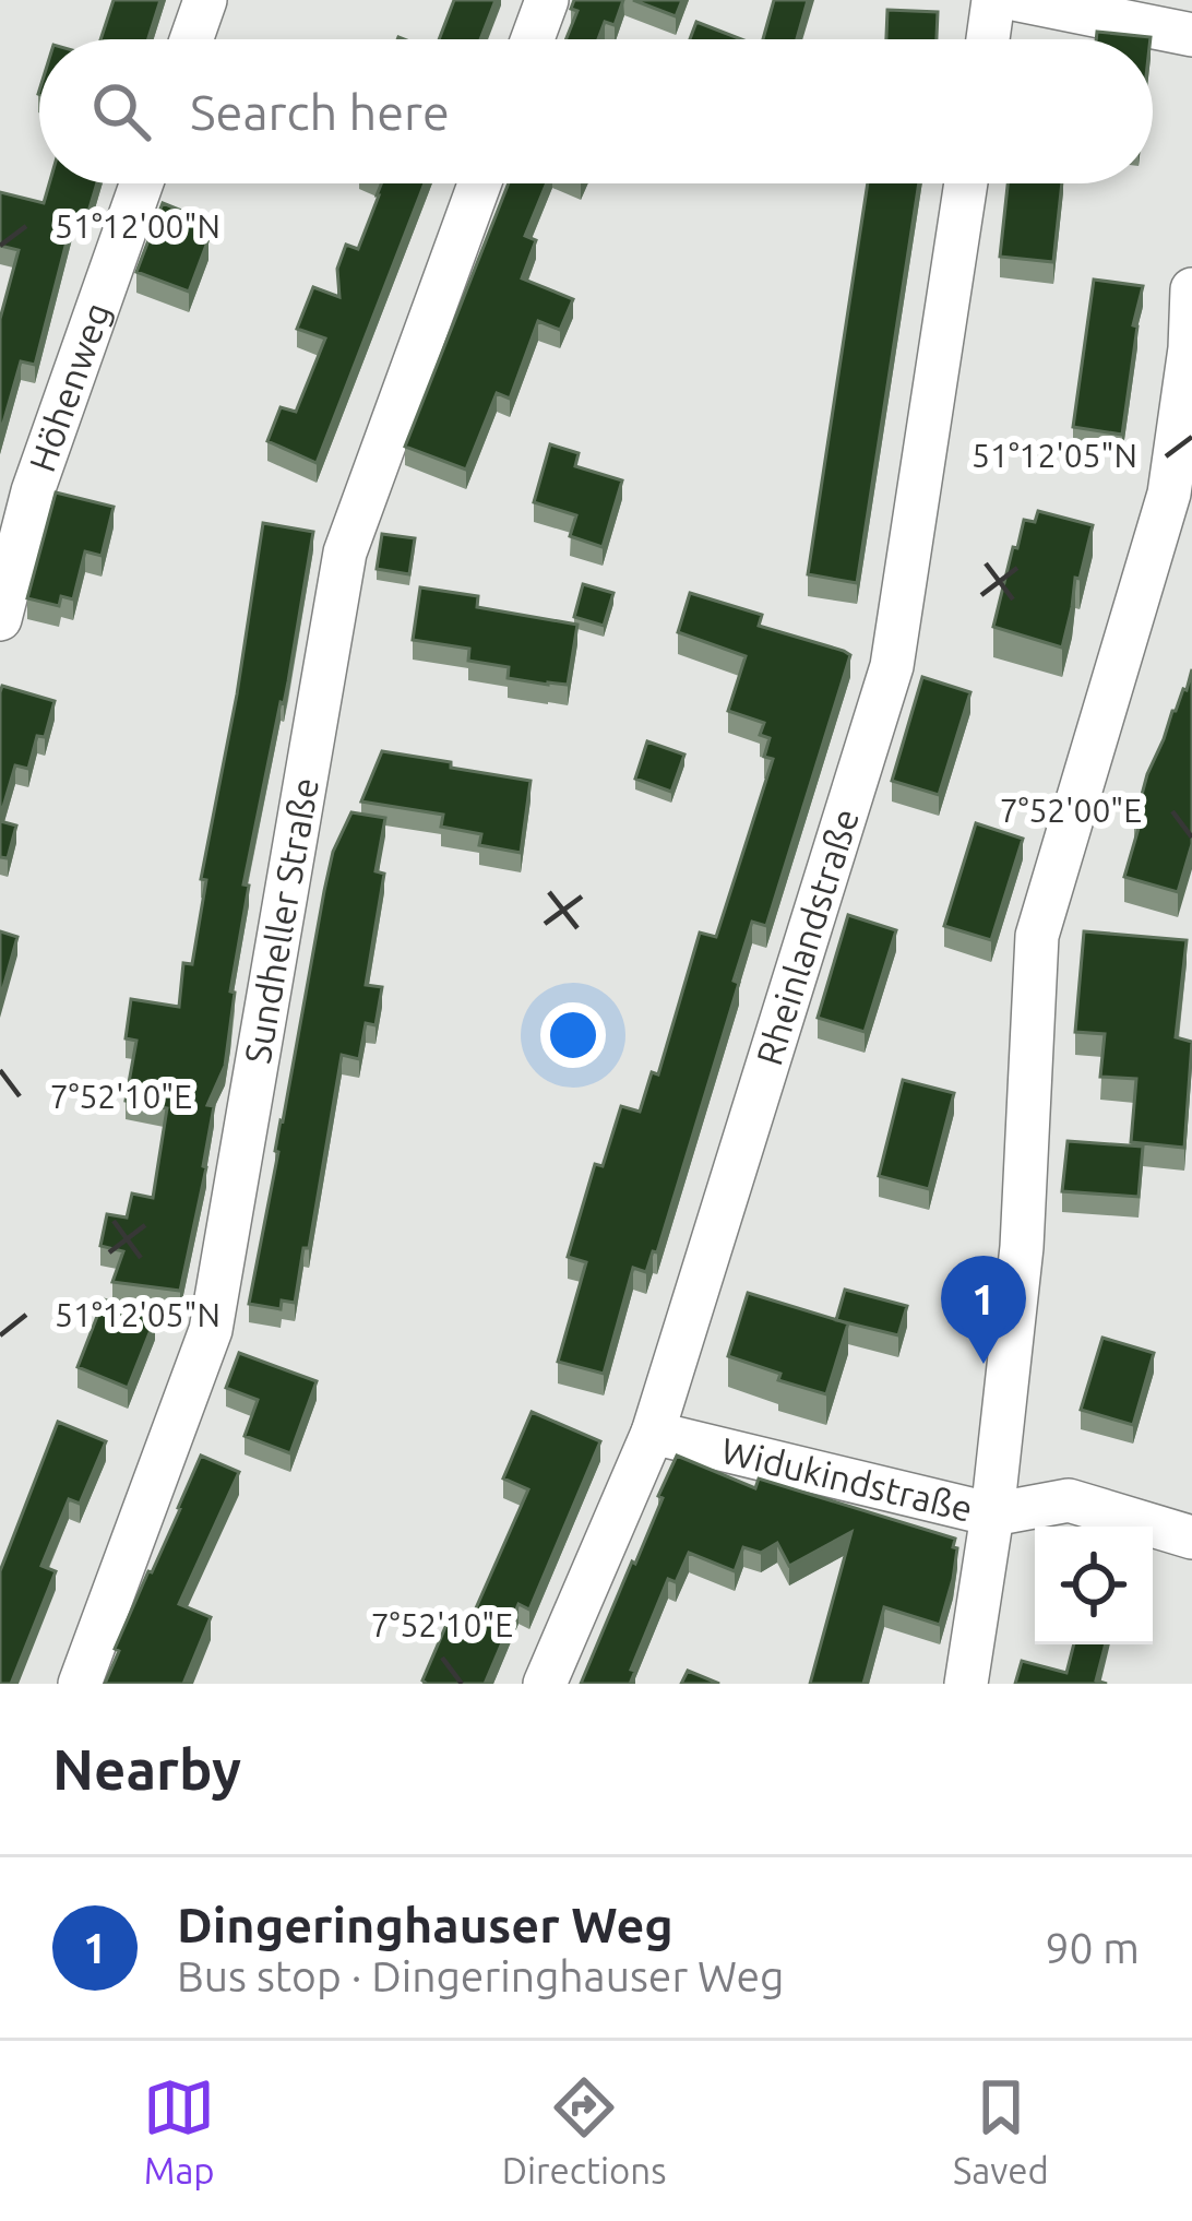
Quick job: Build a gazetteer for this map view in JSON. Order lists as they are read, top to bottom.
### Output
{
  "streets": {
    "street": [
      "Höhenweg",
      "Sundheller Straße",
      "Rheinlandstraße",
      "Widukindstraße"
    ]
  },
  "crossings": [
    ["Rheinlandstraße", "Widukindstraße"]
  ],
  "page": {
    "search": "Search here",
    "pins": "1",
    "heading": "Nearby",
    "list": [
      {
        "mark": "1",
        "name": "Dingeringhauser Weg",
        "note": "Bus stop · Dingeringhauser Weg",
        "value": "90 m"
      }
    ],
    "nav": ["Map", "Directions", "Saved"]
  },
  "coordinates": [
    "51°12'00\"N",
    "51°12'05\"N",
    "7°52'00\"E",
    "7°52'10\"E"
  ]
}
